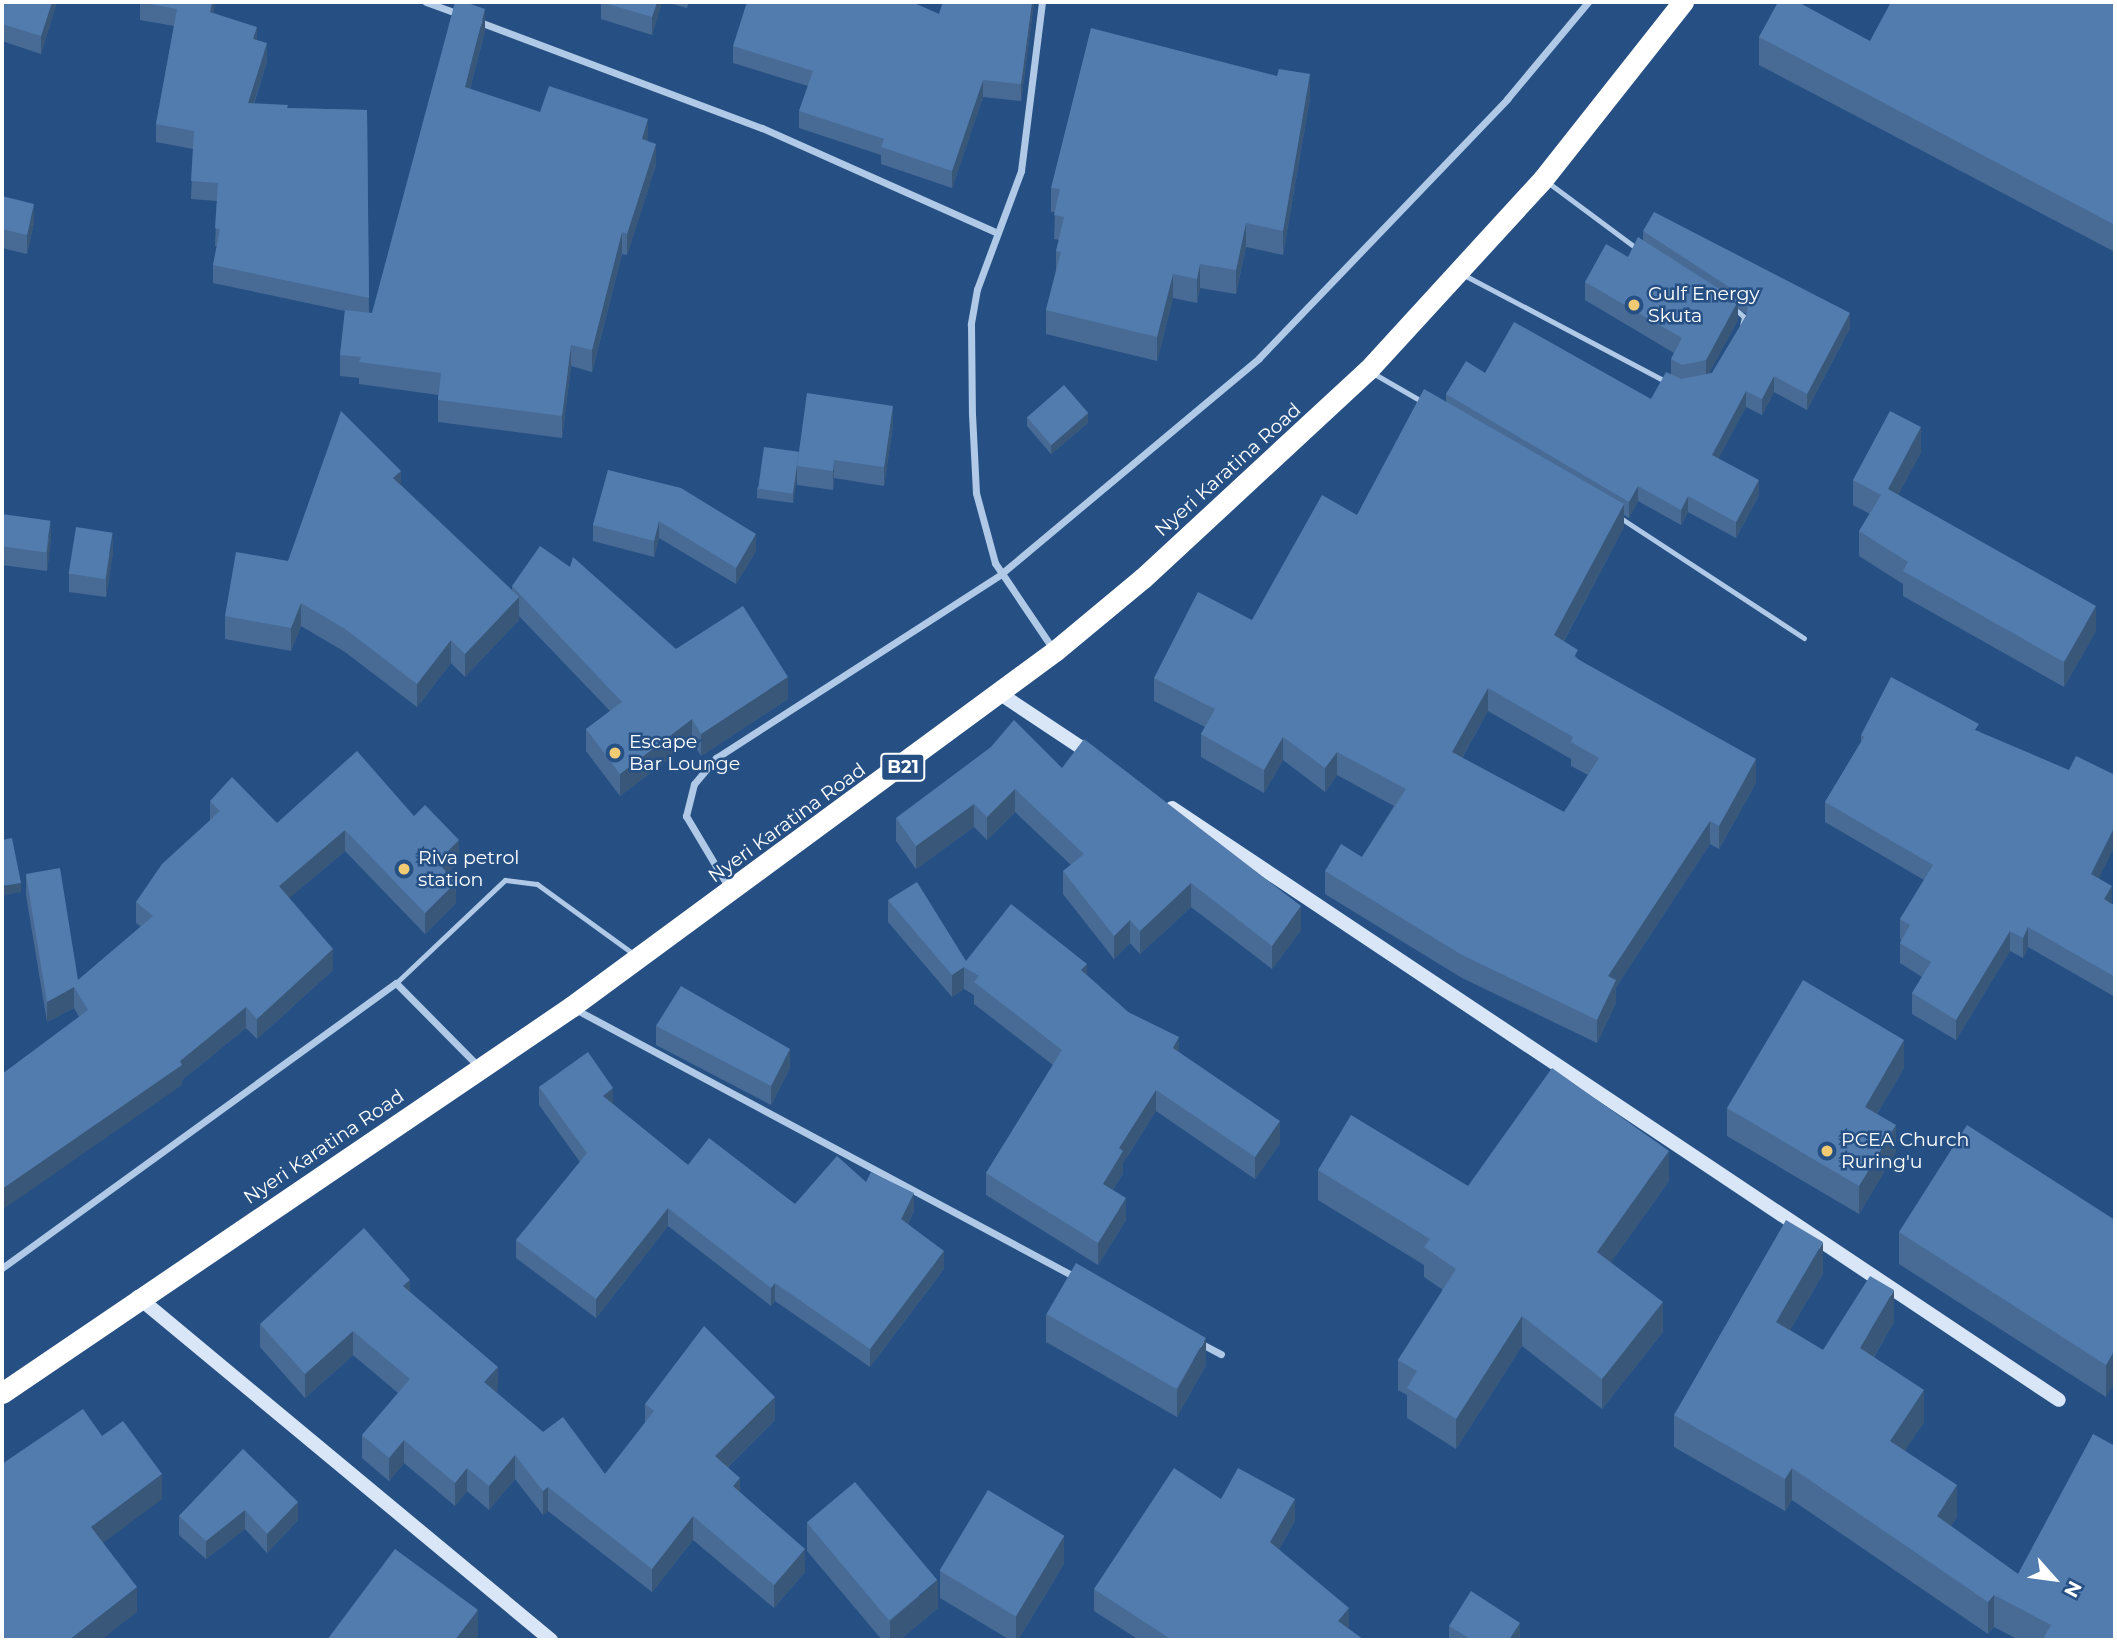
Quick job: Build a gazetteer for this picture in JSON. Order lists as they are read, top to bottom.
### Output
{
  "streets": {
    "highway": ["Nyeri Karatina Road", "B21"]
  },
  "places": [
    "Gulf Energy Skuta",
    "Escape Bar Lounge",
    "Riva petrol station",
    "PCEA Church Ruring'u"
  ],
  "north": "bottom right"
}
